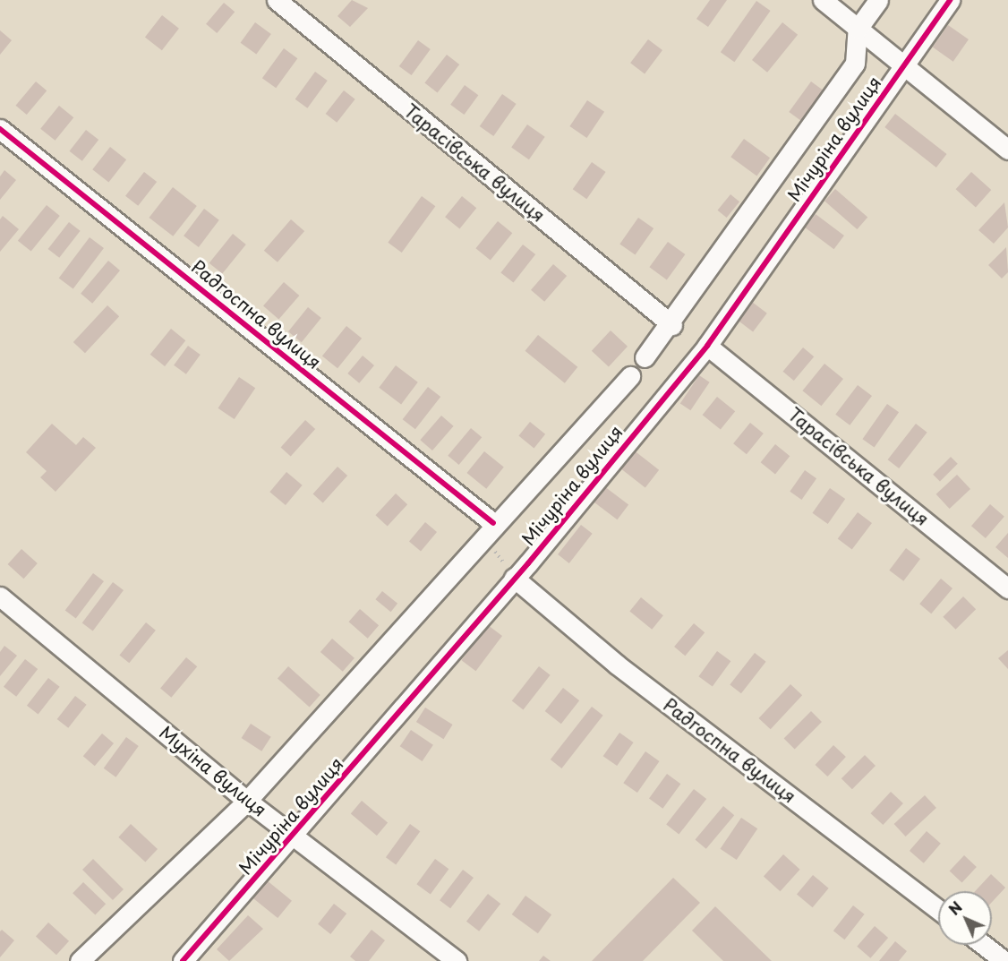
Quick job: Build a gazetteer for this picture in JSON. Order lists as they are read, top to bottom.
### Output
{
  "streets": {
    "street": [
      "Мічуріна вулиця",
      "Тарасівська вулиця",
      "Радгоспна вулиця",
      "Мухіна вулиця"
    ]
  },
  "crossings": [
    ["Мічуріна вулиця", "Тарасівська вулиця"],
    ["Мічуріна вулиця", "Радгоспна вулиця"],
    ["Мічуріна вулиця", "Мухіна вулиця"]
  ],
  "north": "top left"
}
